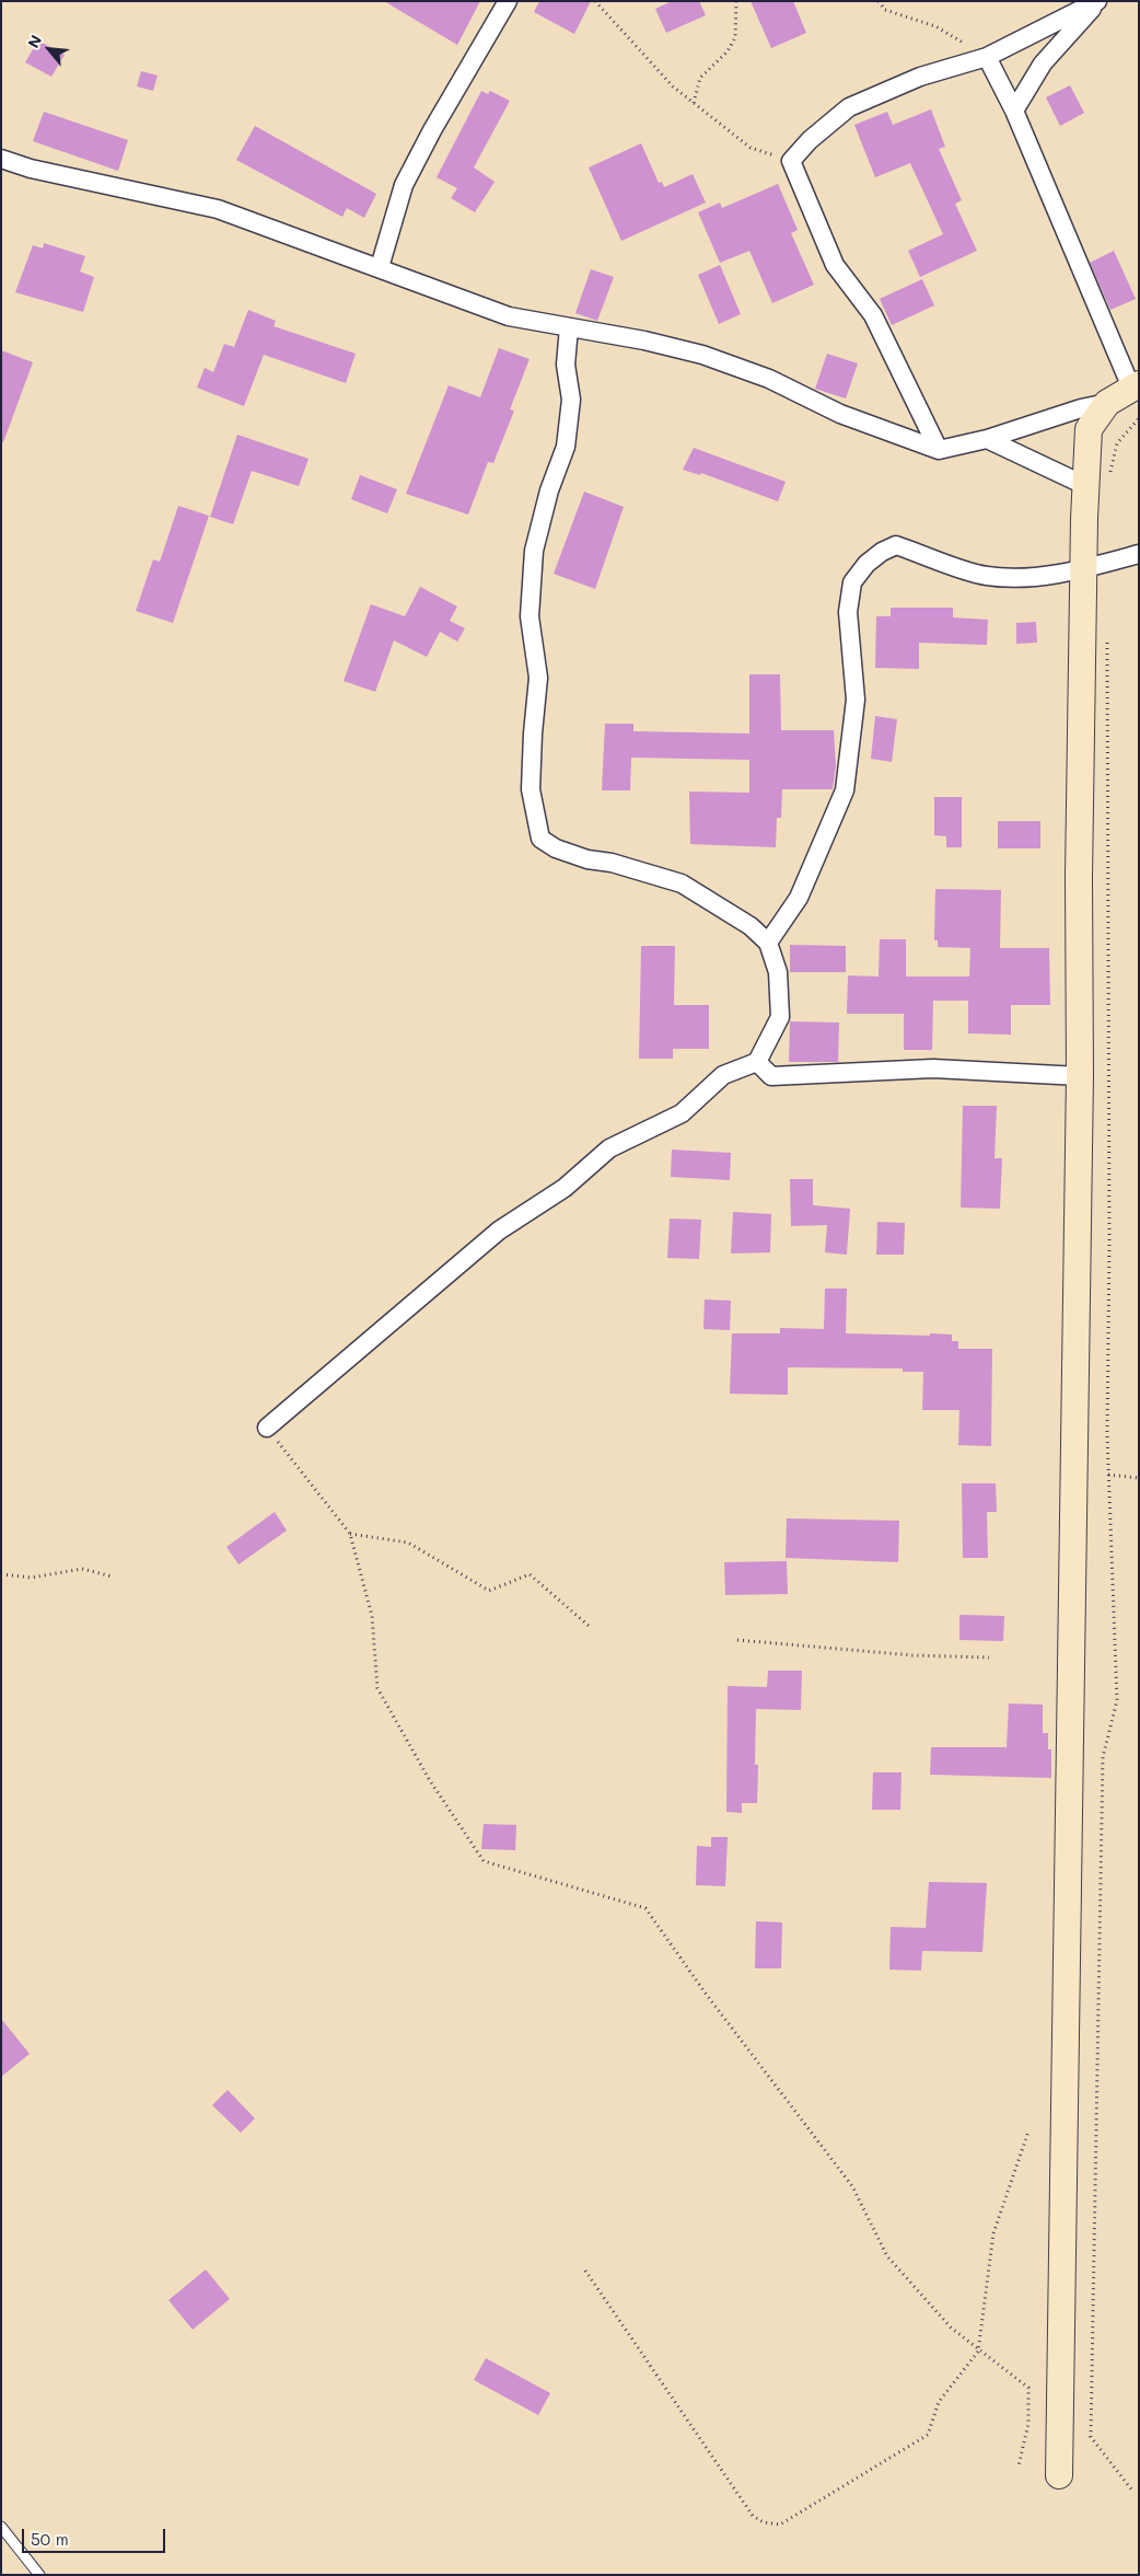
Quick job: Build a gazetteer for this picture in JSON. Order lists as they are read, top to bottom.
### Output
{
  "scale_bar": "50 m",
  "north": "top left"
}
